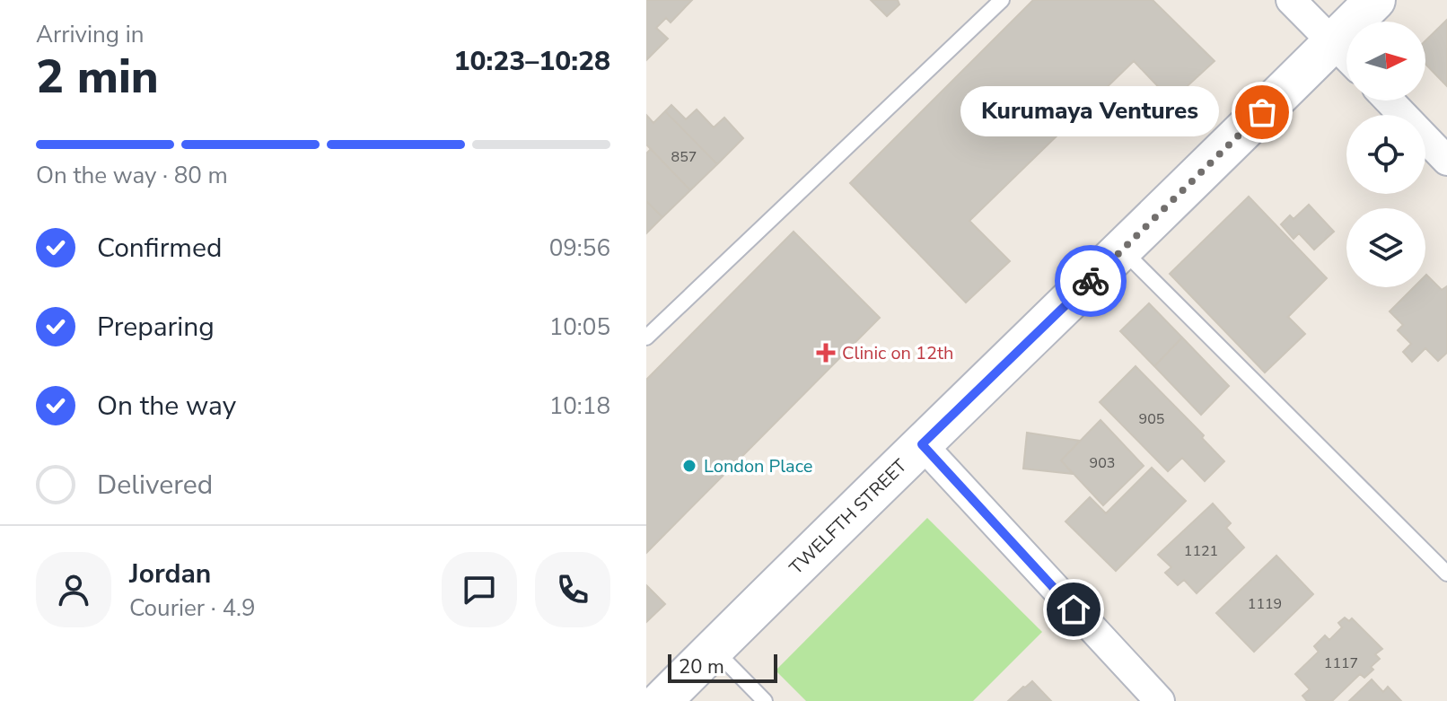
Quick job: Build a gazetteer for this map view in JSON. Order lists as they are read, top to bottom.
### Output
{
  "streets": {
    "street": ["TWELFTH STREET"]
  },
  "places": {
    "other": ["Kurumaya Ventures", "London Place"],
    "health": ["Clinic on 12th"]
  },
  "house_numbers": [
    "857",
    "905",
    "903",
    "1121",
    "1119",
    "1117"
  ],
  "scale_bar": "20 m",
  "north": "right",
  "page": {
    "heading": ["2 min", "Arriving in", "10:23–10:28"],
    "panel": ["Jordan", "Courier · 4.9"],
    "bubble": "Kurumaya Ventures",
    "bar": "On the way · 80 m",
    "list": [
      ["Confirmed", "09:56"],
      ["Preparing", "10:05"],
      ["On the way", "10:18"],
      "Delivered"
    ],
    "scale": "20 m"
  }
}
